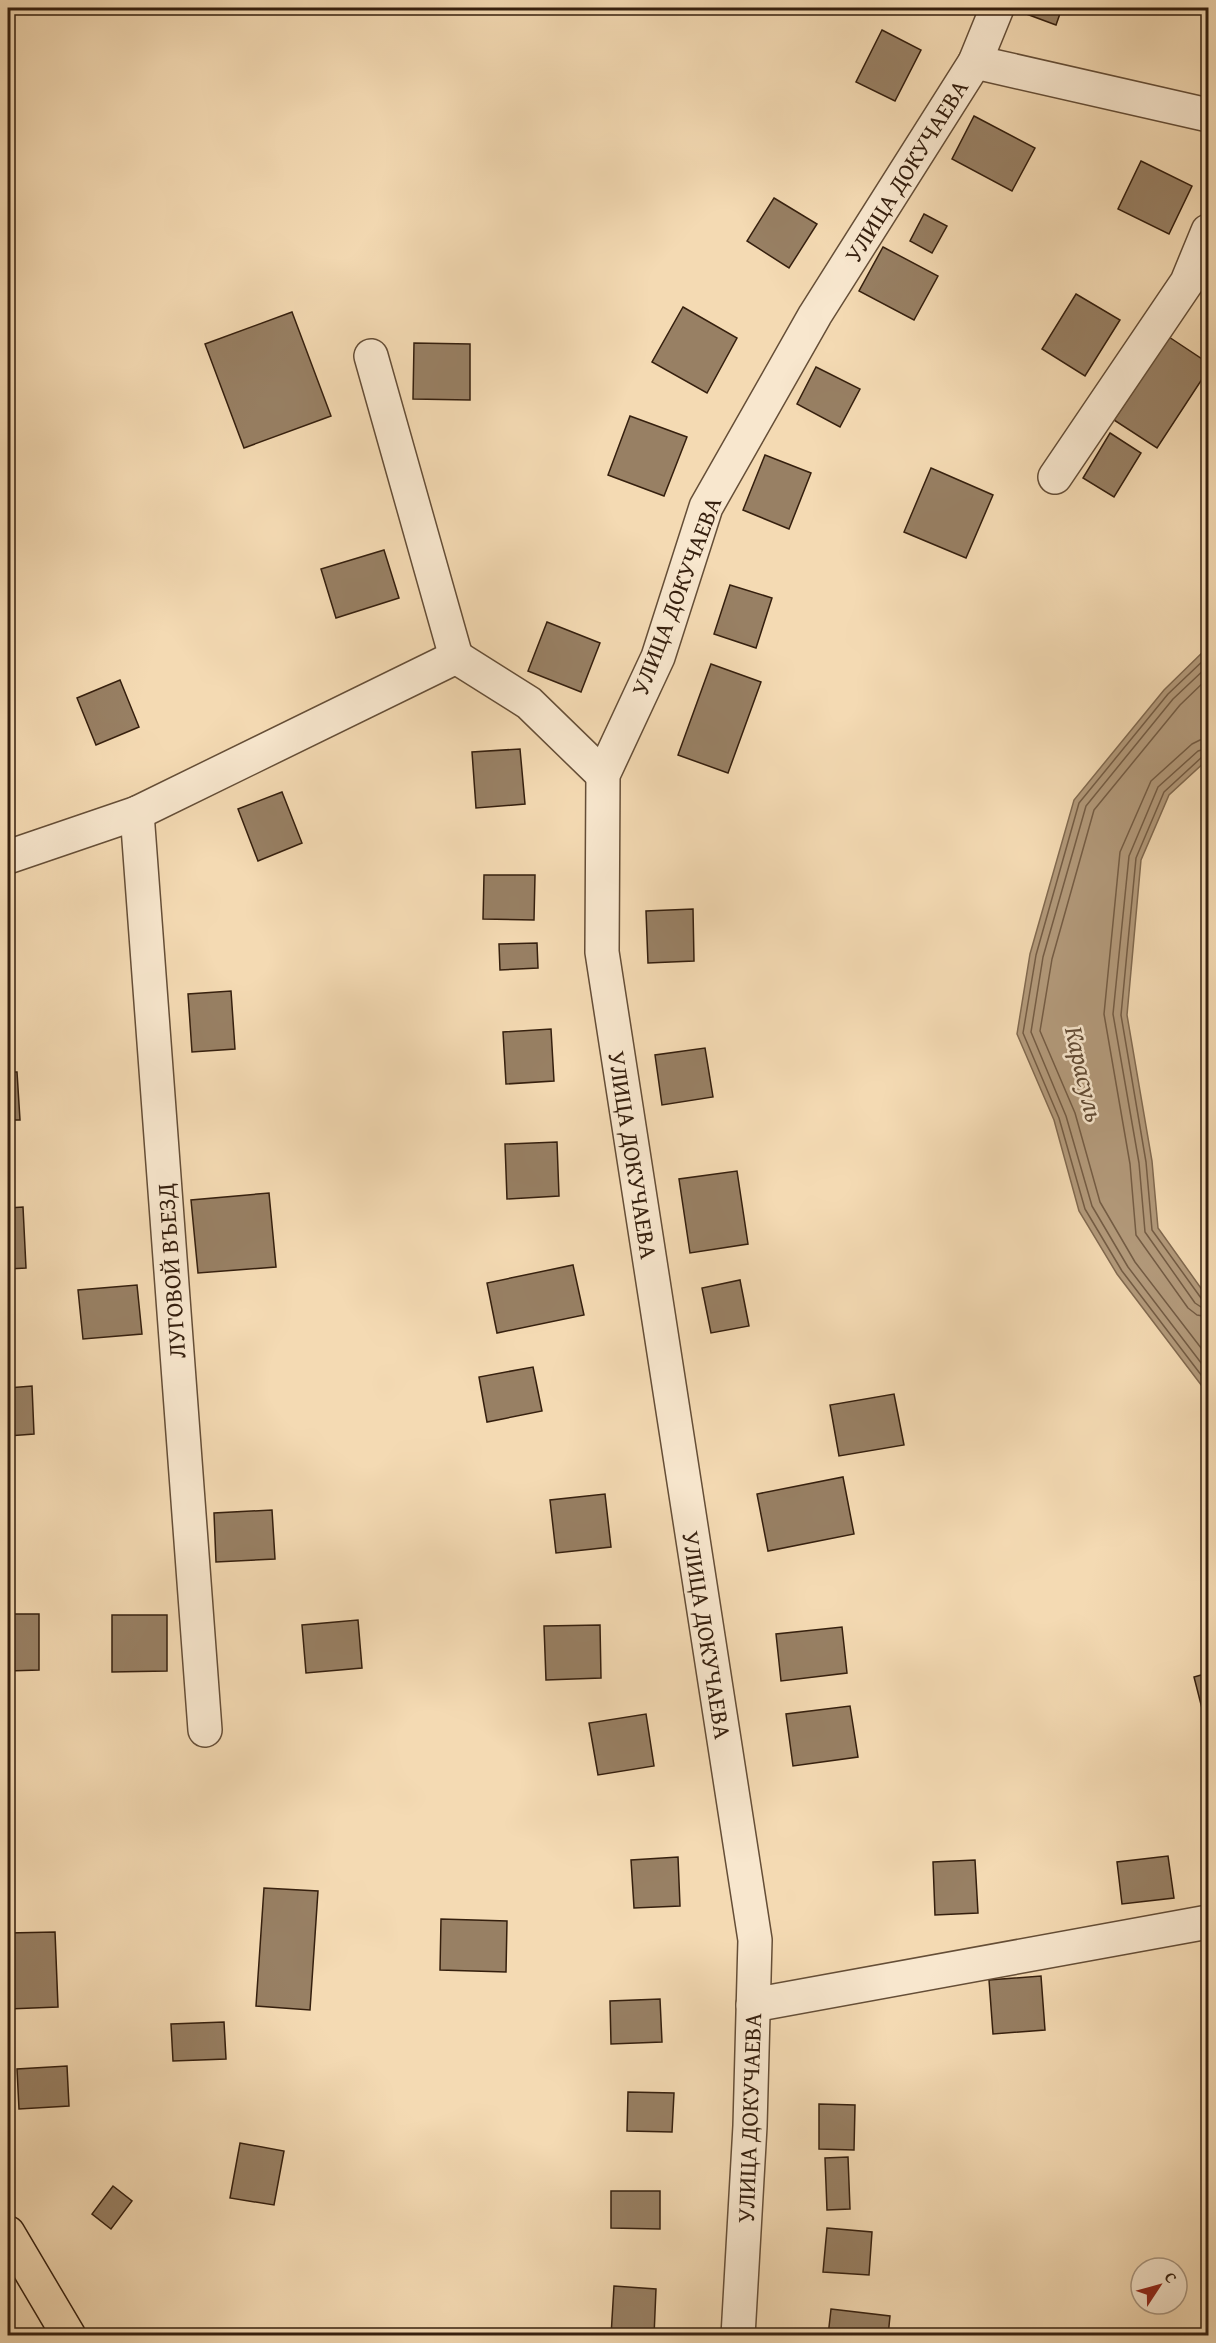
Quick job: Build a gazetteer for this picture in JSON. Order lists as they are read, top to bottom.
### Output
{
  "streets": {
    "street": ["УЛИЦА ДОКУЧАЕВА", "ЛУГОВОЙ ВЪЕЗД"]
  },
  "water": ["Карасуль"],
  "north": "top right"
}
